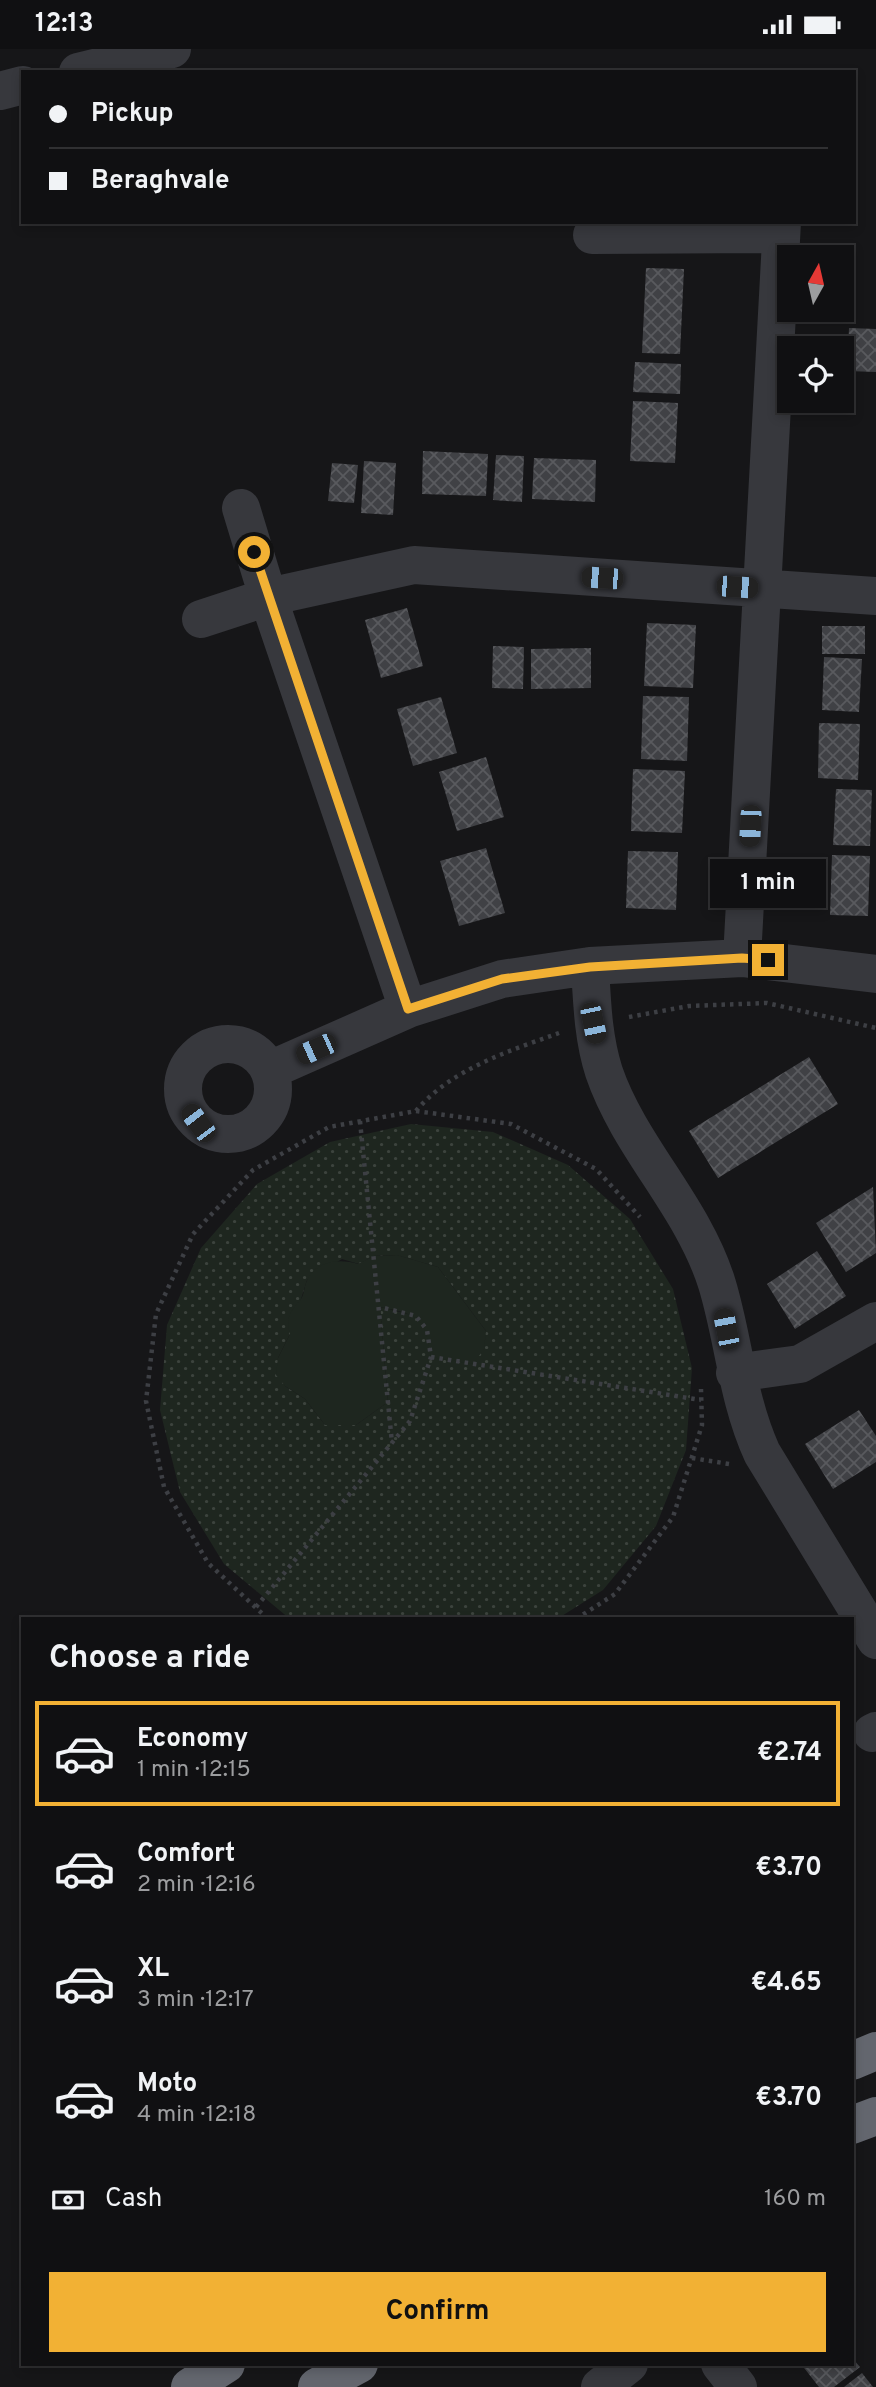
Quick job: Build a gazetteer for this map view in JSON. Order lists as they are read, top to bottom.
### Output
{
  "north": "top",
  "page": {
    "status": "12:13",
    "banner": ["Pickup", "Beraghvale"],
    "bubble": "1 min",
    "heading": "Choose a ride",
    "list": [
      {
        "name": "Economy",
        "note": "1 min · 12:15",
        "value": "€2.74"
      },
      {
        "name": "Comfort",
        "note": "2 min · 12:16",
        "value": "€3.70"
      },
      {
        "name": "XL",
        "note": "3 min · 12:17",
        "value": "€4.65"
      },
      {
        "name": "Moto",
        "note": "4 min · 12:18",
        "value": "€3.70"
      }
    ],
    "pay": ["Cash", "160 m"],
    "buttons": "Confirm"
  }
}
